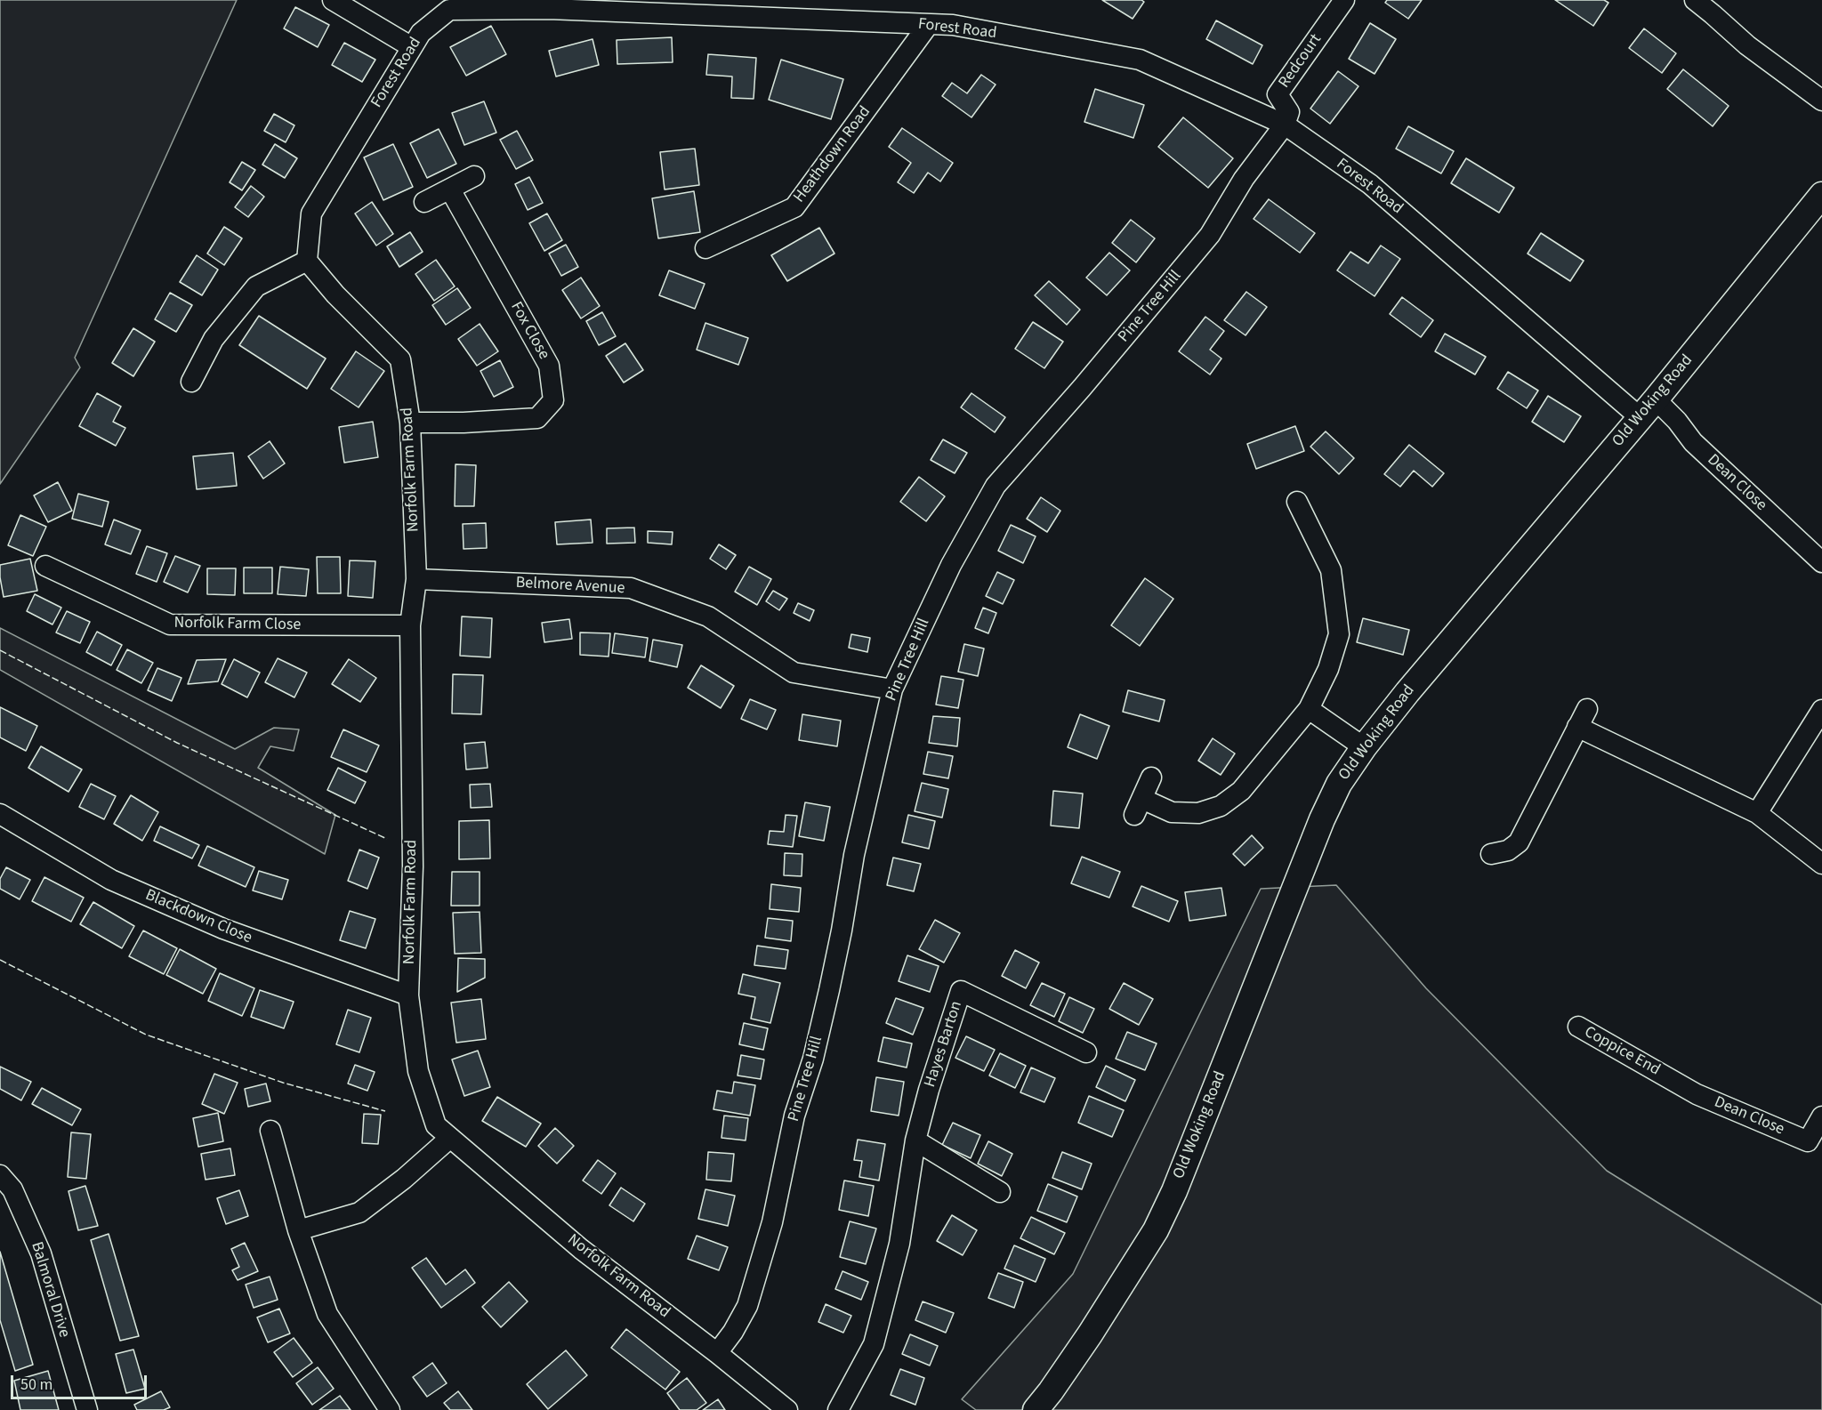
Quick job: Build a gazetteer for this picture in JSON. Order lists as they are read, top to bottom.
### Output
{
  "streets": {
    "main road": ["Old Woking Road"],
    "street": [
      "Forest Road",
      "Redcourt",
      "Heathdown Road",
      "Pine Tree Hill",
      "Fox Close",
      "Norfolk Farm Road",
      "Dean Close",
      "Belmore Avenue",
      "Norfolk Farm Close",
      "Blackdown Close",
      "Hayes Barton",
      "Coppice End",
      "Balmoral Drive"
    ]
  },
  "crossings": [
    ["Forest Road", "Redcourt"],
    ["Forest Road", "Heathdown Road"],
    ["Forest Road", "Pine Tree Hill"],
    ["Forest Road", "Old Woking Road"],
    ["Forest Road", "Norfolk Farm Road"],
    ["Forest Road", "Dean Close"],
    ["Redcourt", "Pine Tree Hill"],
    ["Pine Tree Hill", "Norfolk Farm Road"],
    ["Pine Tree Hill", "Belmore Avenue"],
    ["Fox Close", "Norfolk Farm Road"],
    ["Old Woking Road", "Dean Close"],
    ["Norfolk Farm Road", "Belmore Avenue"],
    ["Norfolk Farm Road", "Norfolk Farm Close"],
    ["Norfolk Farm Road", "Blackdown Close"],
    ["Dean Close", "Coppice End"]
  ],
  "scale_bar": "50 m"
}
